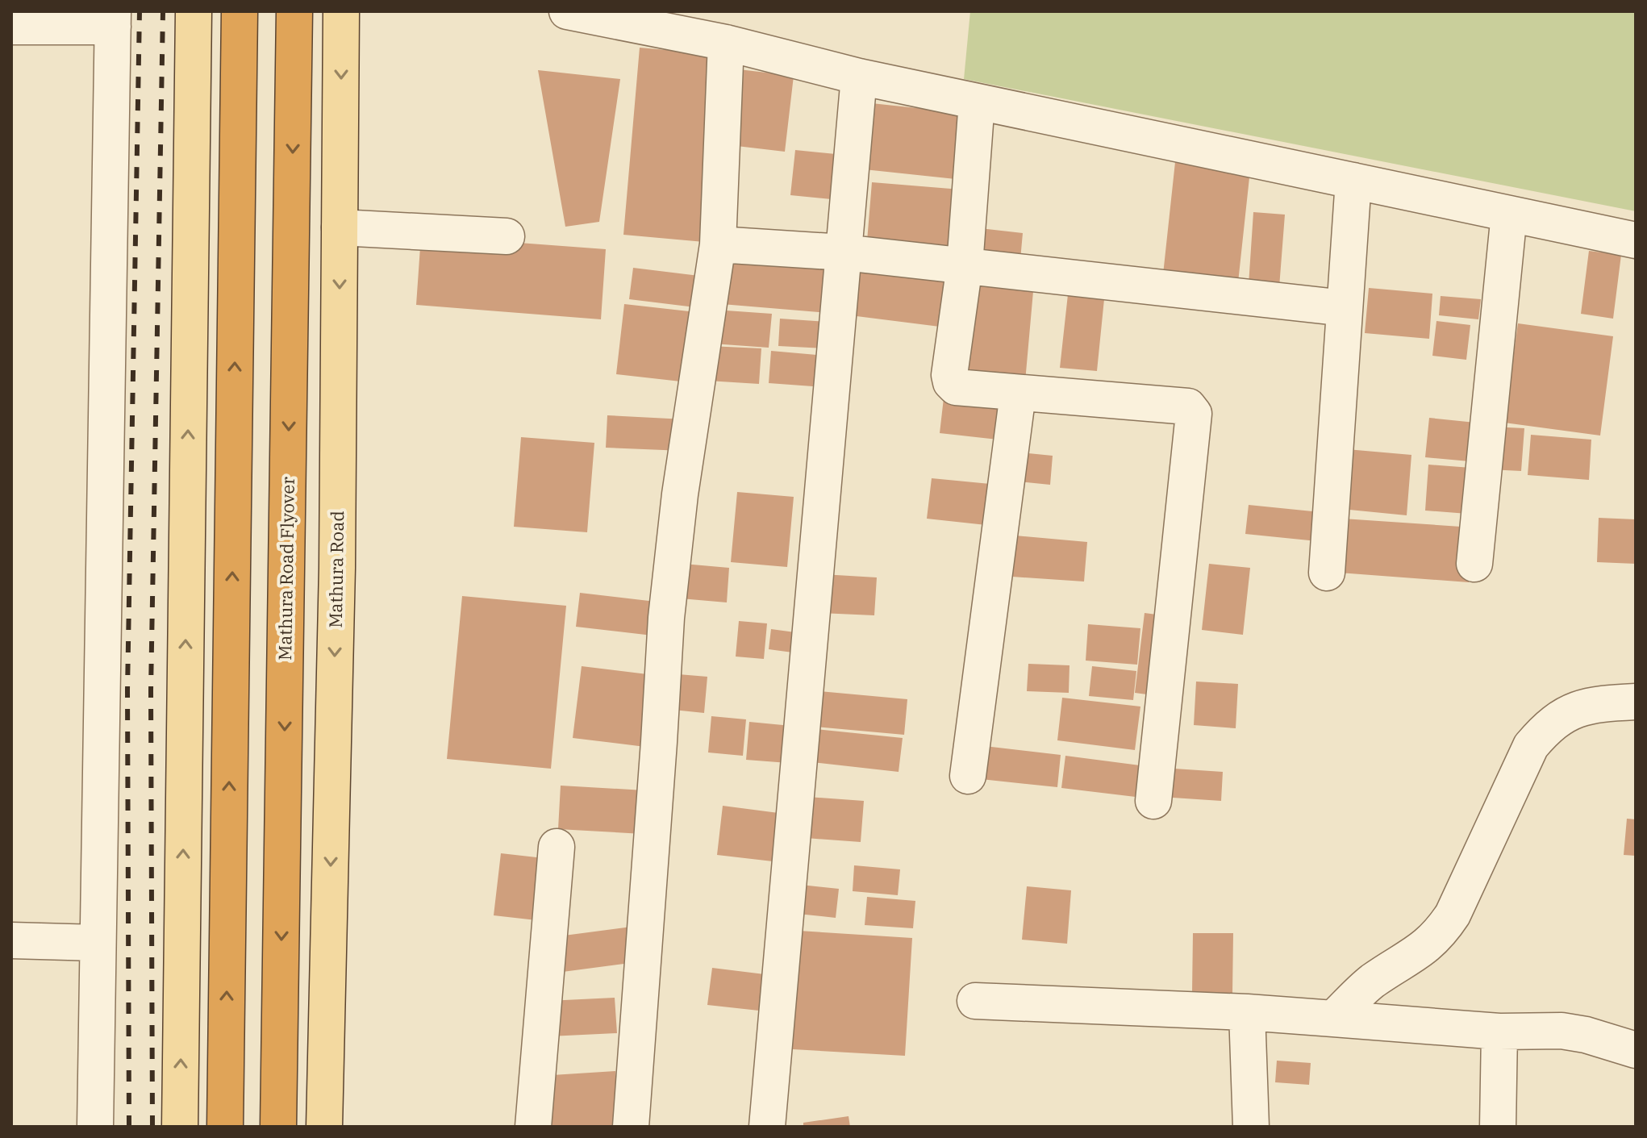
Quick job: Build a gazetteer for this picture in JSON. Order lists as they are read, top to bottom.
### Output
{
  "streets": {
    "highway": ["Mathura Road Flyover"],
    "main road": ["Mathura Road"]
  }
}
